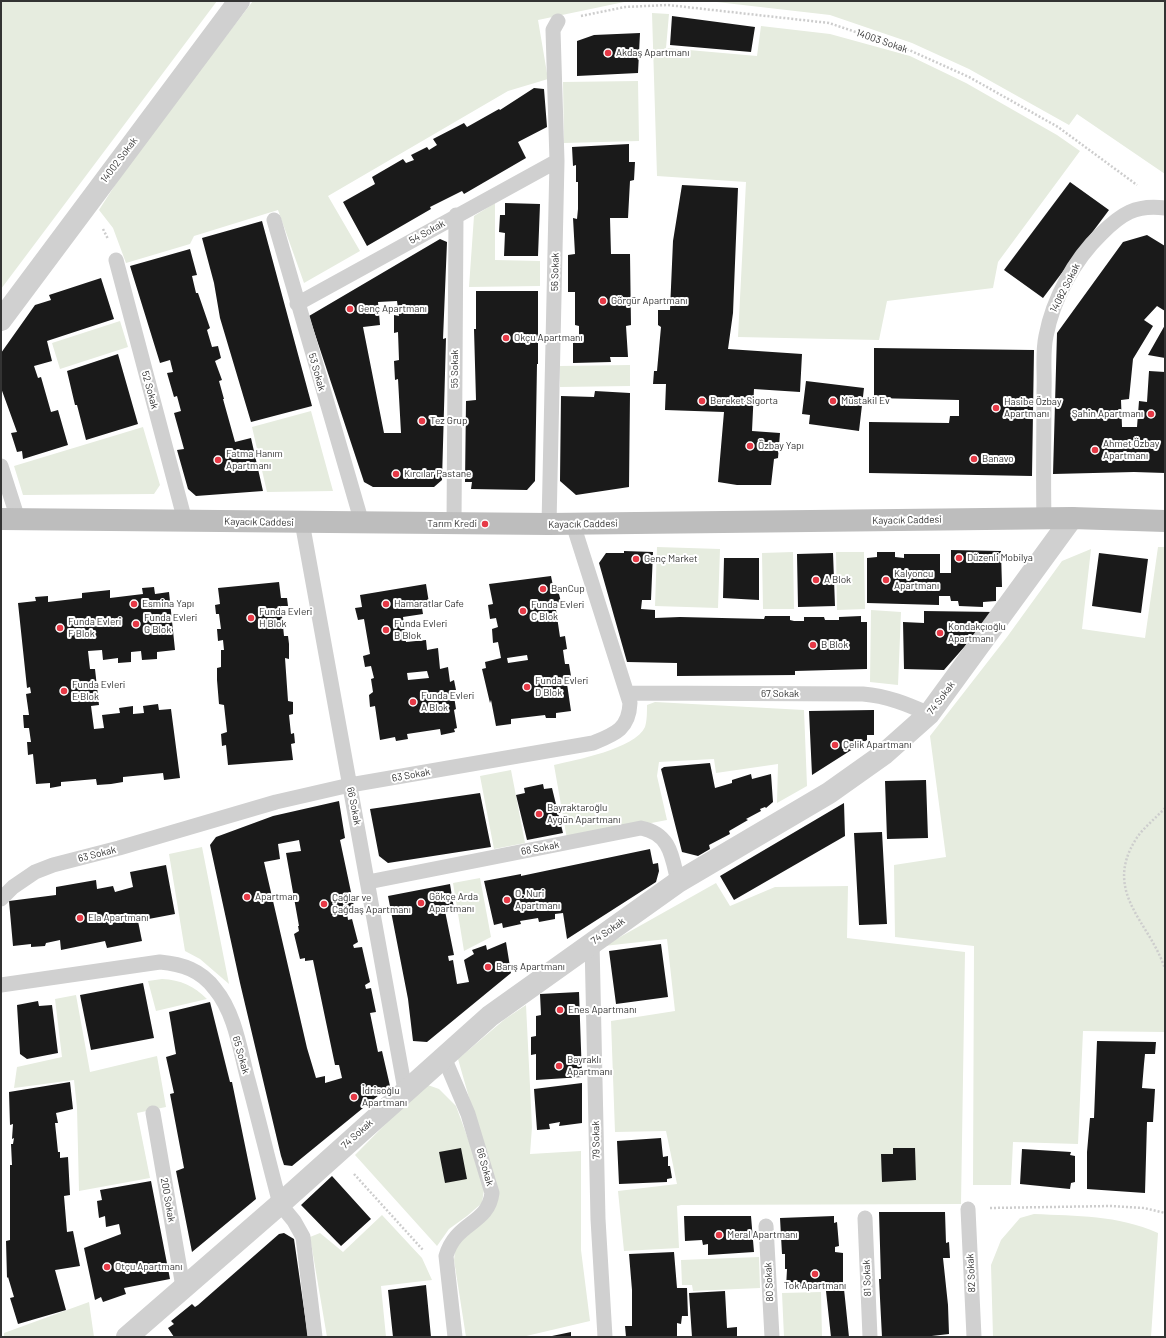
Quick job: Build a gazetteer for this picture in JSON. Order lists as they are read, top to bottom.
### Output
{
  "streets": {
    "main road": ["Kayacık Caddesi"],
    "street": ["14002 Sokak", "74 Sokak"],
    "lane": [
      "54 Sokak",
      "56 Sokak",
      "14082 Sokak",
      "55 Sokak",
      "53 Sokak",
      "52 Sokak",
      "67 Sokak",
      "63 Sokak",
      "66 Sokak",
      "68 Sokak",
      "65 Sokak",
      "79 Sokak",
      "200 Sokak",
      "82 Sokak",
      "81 Sokak",
      "80 Sokak"
    ],
    "path": ["14003 Sokak"]
  },
  "crossings": [
    ["14003 Sokak", "56 Sokak"],
    ["54 Sokak", "56 Sokak"],
    ["54 Sokak", "55 Sokak"],
    ["54 Sokak", "53 Sokak"],
    ["56 Sokak", "Kayacık Caddesi"],
    ["14082 Sokak", "Kayacık Caddesi"],
    ["55 Sokak", "Kayacık Caddesi"],
    ["53 Sokak", "Kayacık Caddesi"],
    ["52 Sokak", "Kayacık Caddesi"],
    ["Kayacık Caddesi", "74 Sokak"],
    ["Kayacık Caddesi", "63 Sokak"],
    ["Kayacık Caddesi", "66 Sokak"],
    ["67 Sokak", "74 Sokak"],
    ["67 Sokak", "63 Sokak"],
    ["74 Sokak", "66 Sokak"],
    ["74 Sokak", "68 Sokak"],
    ["74 Sokak", "65 Sokak"],
    ["74 Sokak", "79 Sokak"],
    ["74 Sokak", "200 Sokak"],
    ["63 Sokak", "66 Sokak"],
    ["66 Sokak", "68 Sokak"]
  ],
  "places": [
    "Akdaş Apartmanı",
    "Görgür Apartmanı",
    "Genç Apartmanı",
    "Okçu Apartmanı",
    "Bereket Sigorta",
    "Müstakil Ev",
    "Hasibe Özbay Apartmanı",
    "Şahin Apartmanı",
    "Tez Grup",
    "Özbay Yapı",
    "Ahmet Özbay Apartmanı",
    "Banavo",
    "Fatma Hanım Apartmanı",
    "Kırcılar Pastane",
    "Tarım Kredi",
    "Düzenli Mobilya",
    "Genç Market",
    "A Blok",
    "Kalyoncu Apartmanı",
    "BanCup",
    "Esmina Yapı",
    "Hamaratlar Cafe",
    "Funda Evleri C Blok",
    "Funda Evleri H Blok",
    "Funda Evleri G Blok",
    "Funda Evleri F Blok",
    "Funda Evleri B Blok",
    "Kondakçıoğlu Apartmanı",
    "B Blok",
    "Funda Evleri D Blok",
    "Funda Evleri E Blok",
    "Funda Evleri A Blok",
    "Çelik Apartmanı",
    "Bayraktaroğlu Aygün Apartmanı",
    "Apartman",
    "O. Nuri Apartmanı",
    "Gökçe Arda Apartmanı",
    "Çağlar ve Çağdaş Apartmanı",
    "Ela Apartmanı",
    "Barış Apartmanı",
    "Enes Apartmanı",
    "Bayraklı Apartmanı",
    "İdrisoğlu Apartmanı",
    "Meral Apartmanı",
    "Otçu Apartmanı",
    "Tok Apartmanı"
  ]
}
